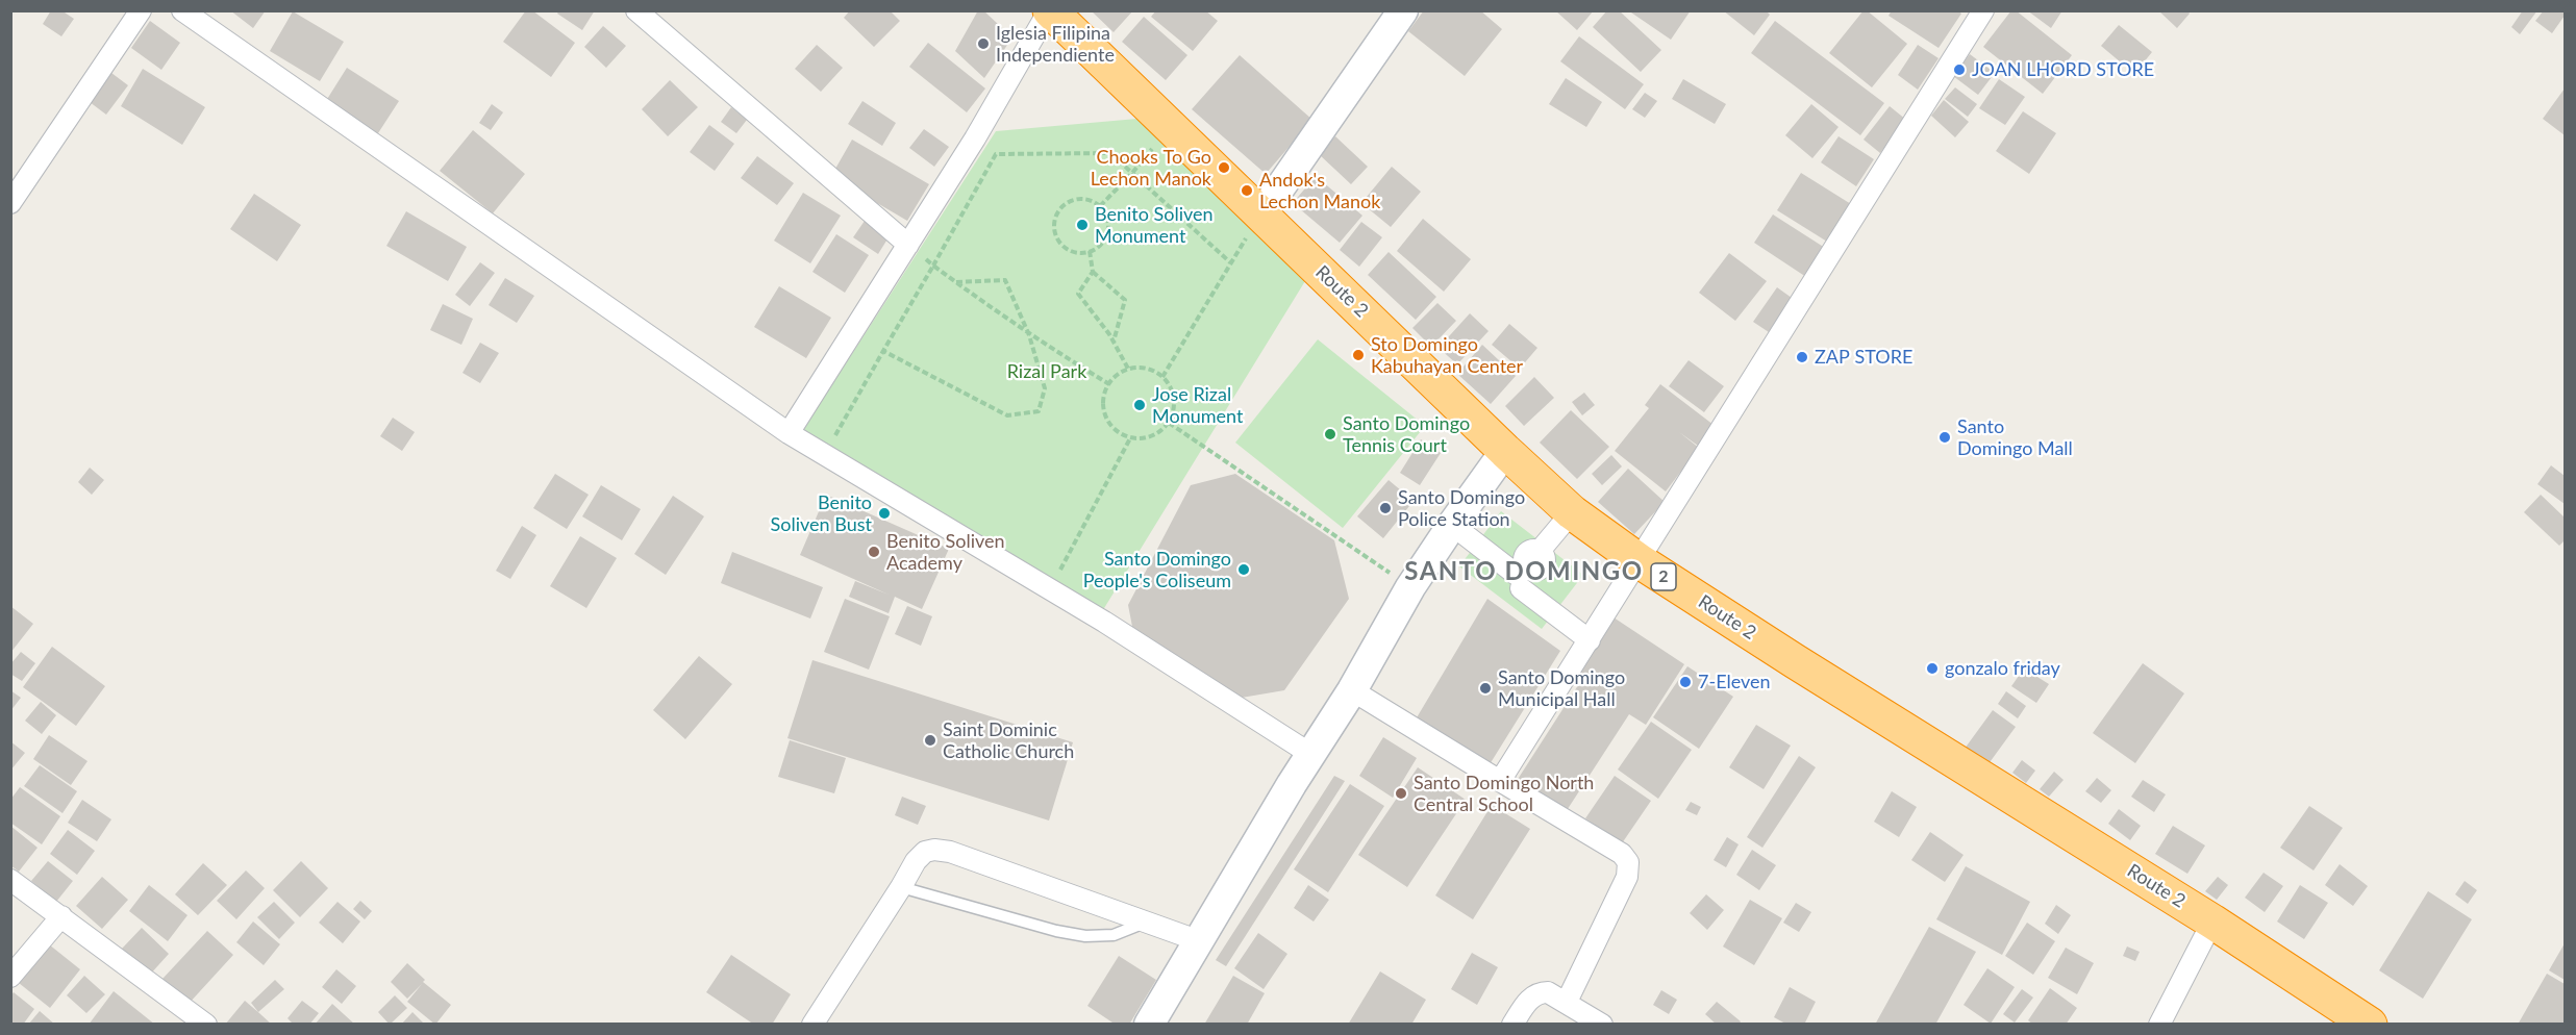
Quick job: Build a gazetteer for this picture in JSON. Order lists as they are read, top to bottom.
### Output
{
  "streets": {
    "highway": ["Route 2", "2"]
  },
  "districts": ["SANTO DOMINGO"],
  "parks": ["Rizal Park"],
  "places": [
    "Iglesia Filipina Independiente",
    "JOAN LHORD STORE",
    "Chooks To Go Lechon Manok",
    "Andok's Lechon Manok",
    "Benito Soliven Monument",
    "Sto Domingo Kabuhayan Center",
    "ZAP STORE",
    "Jose Rizal Monument",
    "Santo Domingo Tennis Court",
    "Santo Domingo Mall",
    "Santo Domingo Police Station",
    "Benito Soliven Bust",
    "Benito Soliven Academy",
    "Santo Domingo People's Coliseum",
    "gonzalo friday",
    "7-Eleven",
    "Santo Domingo Municipal Hall",
    "Saint Dominic Catholic Church",
    "Santo Domingo North Central School"
  ]
}
